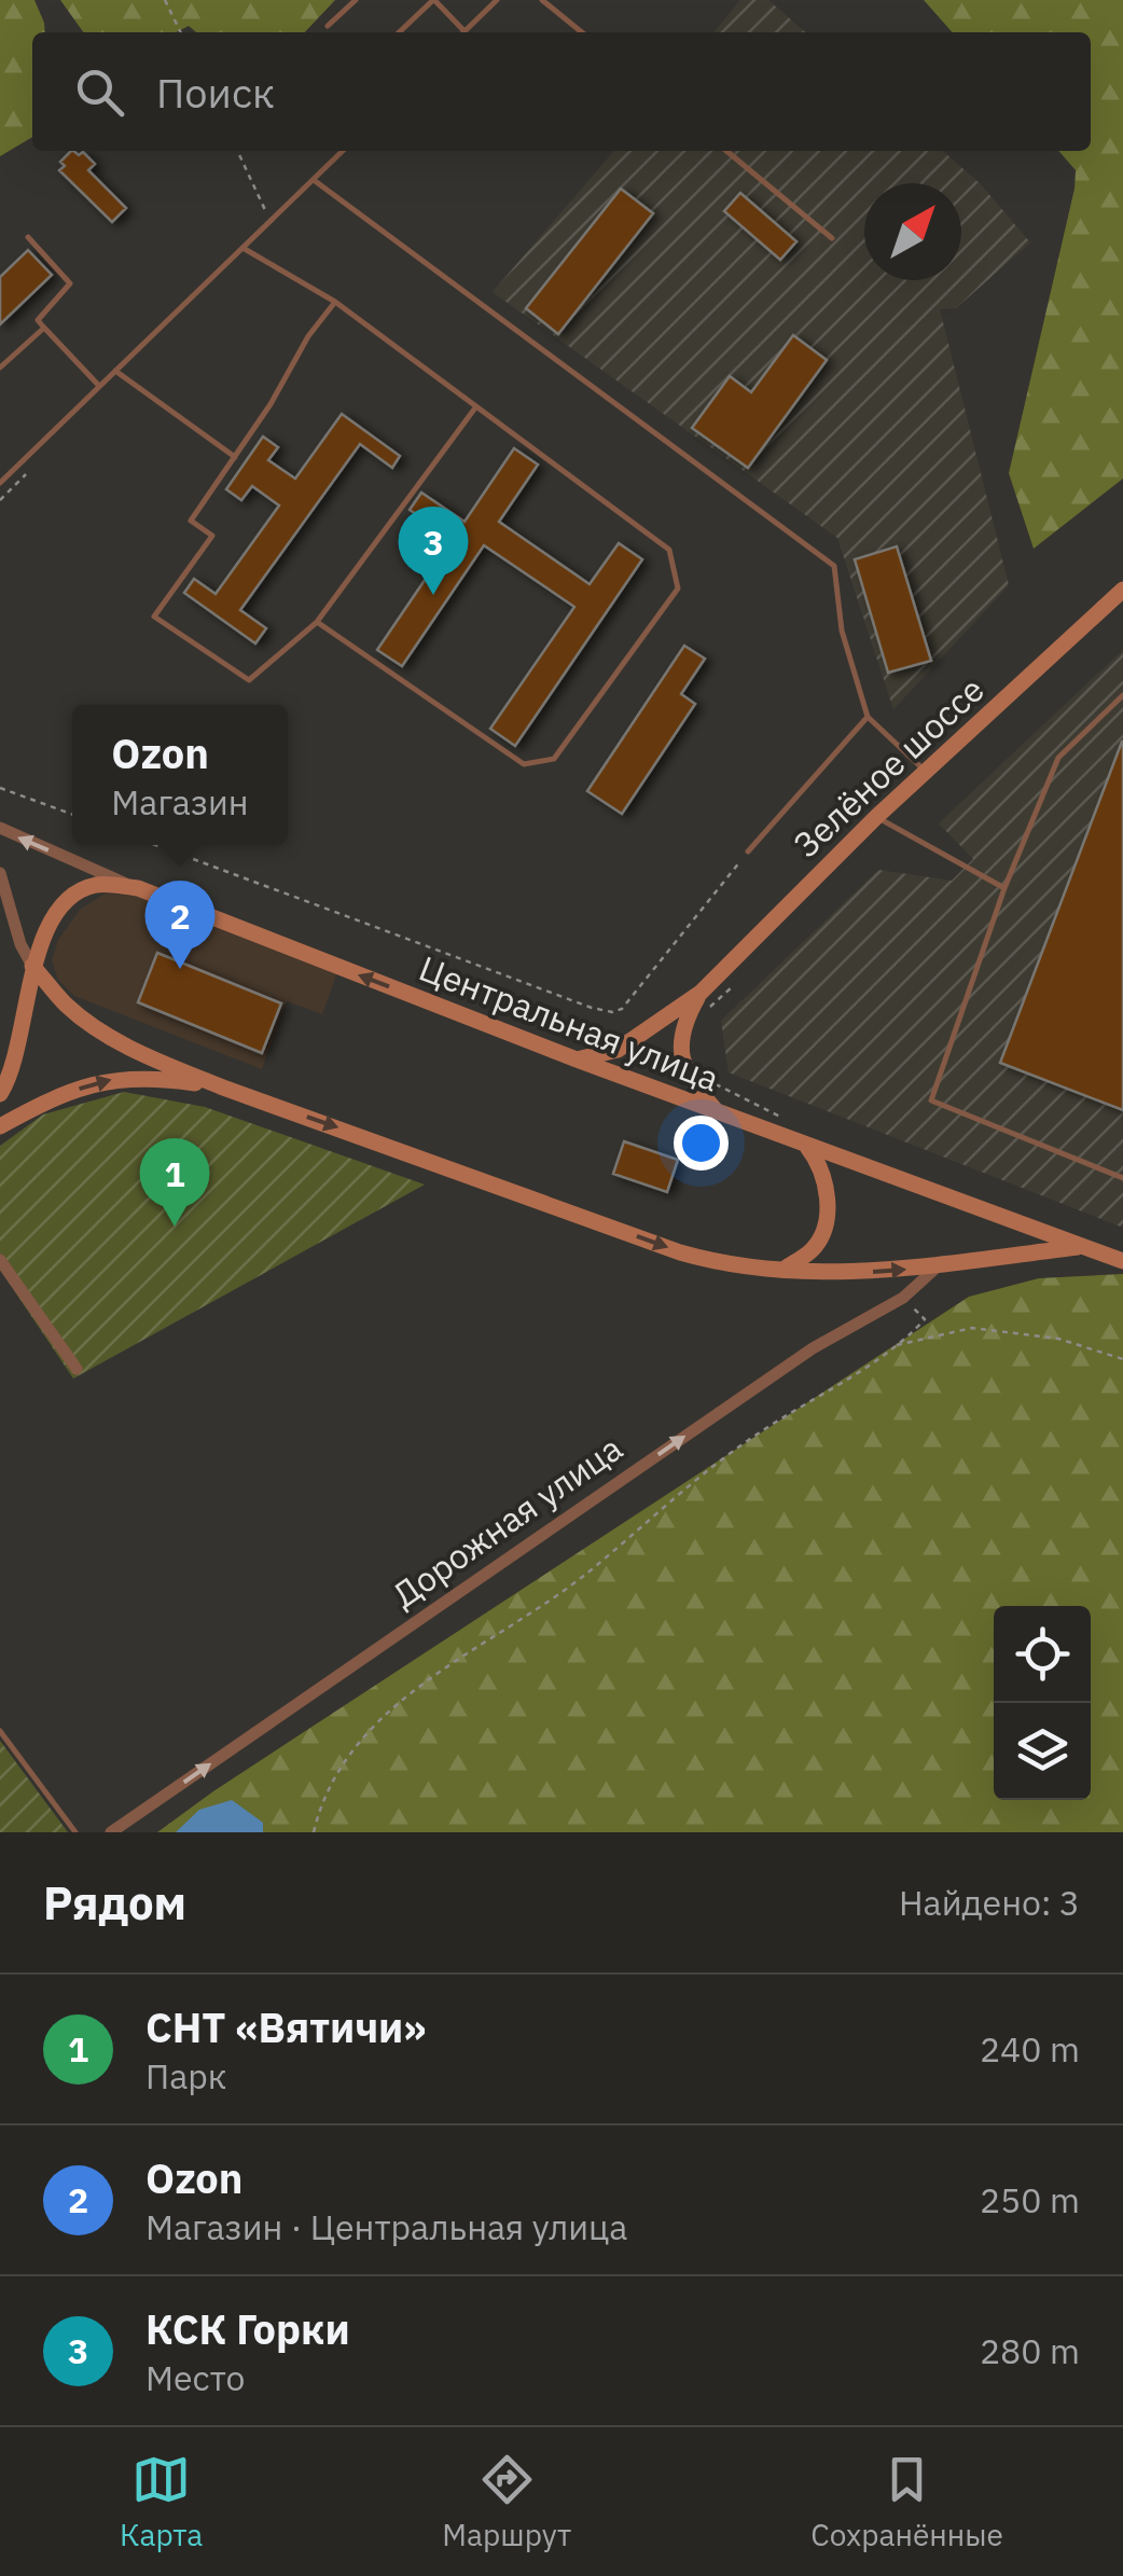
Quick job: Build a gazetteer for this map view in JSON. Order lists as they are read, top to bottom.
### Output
{
  "streets": {
    "main road": ["Зелёное шоссе", "Центральная улица"],
    "street": ["Дорожная улица"]
  },
  "one_way": ["Центральная улица", "Дорожная улица"],
  "north": "top right",
  "page": {
    "search": "Поиск",
    "pins": ["3", "2", "1"],
    "popup": ["Ozon", "Магазин"],
    "heading": ["Рядом", "Найдено: 3"],
    "list": [
      {
        "mark": "1",
        "name": "СНТ «Вятичи»",
        "note": "Парк",
        "value": "240 m"
      },
      {
        "mark": "2",
        "name": "Ozon",
        "note": "Магазин · Центральная улица",
        "value": "250 m"
      },
      {
        "mark": "3",
        "name": "КСК Горки",
        "note": "Место",
        "value": "280 m"
      }
    ],
    "nav": ["Карта", "Маршрут", "Сохранённые"]
  }
}
